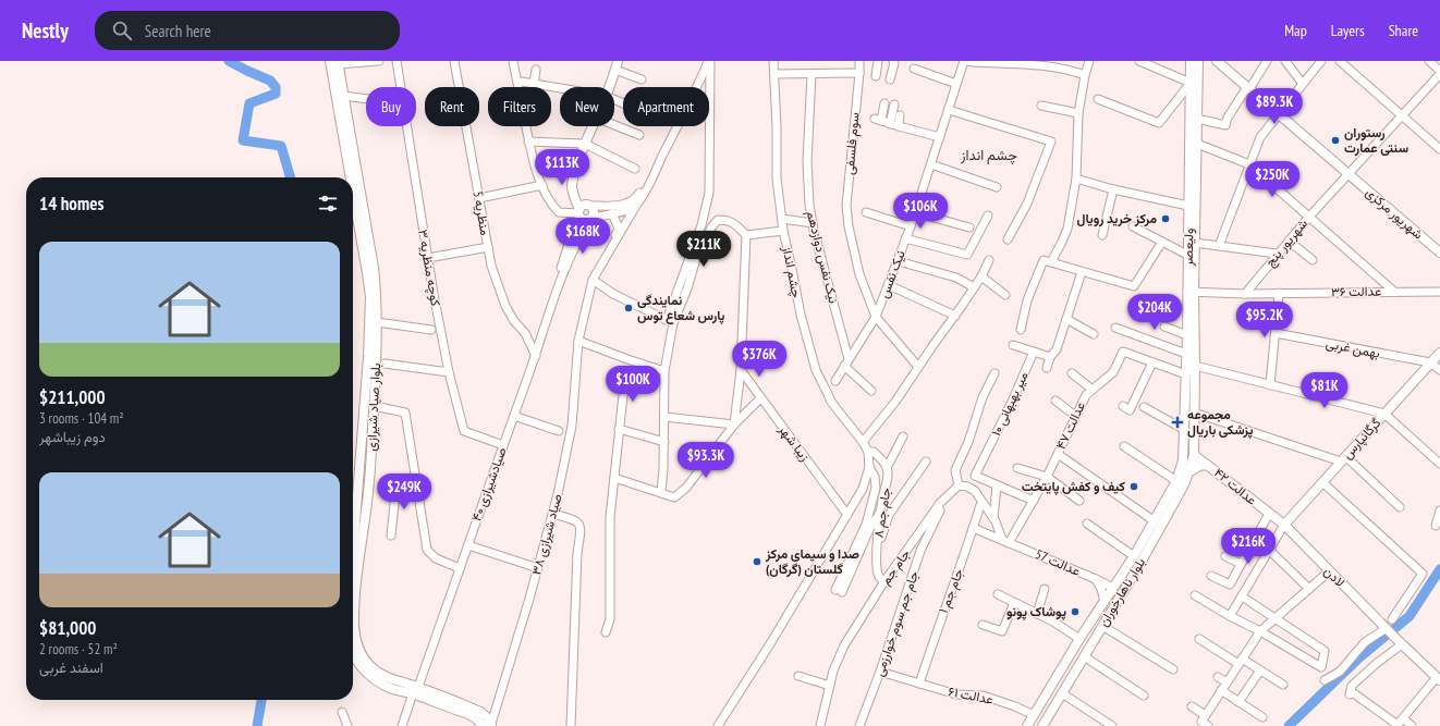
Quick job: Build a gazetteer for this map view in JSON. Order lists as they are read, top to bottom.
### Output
{
  "streets": {
    "main road": [
      "شهریور مرکزی",
      "ولیعصر",
      "بلوار صیاد شیرازی",
      "گرگانپارس",
      "عدالت ۴۲",
      "لادن",
      "بلوار ناهارخوران"
    ],
    "street": [
      "سوم فلسفی",
      "منظریه 5",
      "شهریور پنج",
      "نیک نفس دوازدهم",
      "کوچه منظریه ۳",
      "چشم انداز",
      "نیک نفس",
      "عدالت ۳۶",
      "بهمن غربی",
      "۱۰ میر بهبهانی",
      "عدالت ۴۷",
      "زیبا شهر",
      "۴۰ صیادشیرازی",
      "۸ جام جم",
      "صیاد شیرازی ۳۸",
      "عدالت 57",
      "جام جم",
      "۱ جام جم",
      "جام جم سوم خوارزمی",
      "عدالت ۶۱"
    ]
  },
  "crossings": [
    ["سوم فلسفی", "نیک نفس"],
    ["منظریه 5", "۴۰ صیادشیرازی"],
    ["شهریور مرکزی", "شهریور پنج"],
    ["شهریور پنج", "عدالت ۳۶"],
    ["ولیعصر", "عدالت ۳۶"],
    ["ولیعصر", "عدالت ۴۷"],
    ["ولیعصر", "عدالت ۴۲"],
    ["ولیعصر", "بلوار ناهارخوران"],
    ["نیک نفس دوازدهم", "نیک نفس"],
    ["کوچه منظریه ۳", "۴۰ صیادشیرازی"],
    ["بهمن غربی", "گرگانپارس"],
    ["بلوار صیاد شیرازی", "۴۰ صیادشیرازی"],
    ["بلوار صیاد شیرازی", "صیاد شیرازی ۳۸"],
    ["عدالت ۴۷", "عدالت 57"],
    ["گرگانپارس", "عدالت ۴۲"],
    ["گرگانپارس", "لادن"],
    ["عدالت ۴۲", "لادن"],
    ["عدالت ۴۲", "بلوار ناهارخوران"],
    ["۸ جام جم", "جام جم"],
    ["عدالت 57", "بلوار ناهارخوران"],
    ["جام جم", "جام جم سوم خوارزمی"],
    ["۱ جام جم", "عدالت ۶۱"],
    ["بلوار ناهارخوران", "عدالت ۶۱"],
    ["جام جم سوم خوارزمی", "عدالت ۶۱"]
  ],
  "districts": ["چشم انداز"],
  "places": {
    "other": [
      "رستوران سنتی عمارت",
      "مرکز خرید رویال",
      "نمایندگی پارس شعاع توس",
      "کیف و کفش پایتخت",
      "صدا و سیمای مرکز گلستان (گرگان)",
      "پوشاک پونو"
    ],
    "health": ["مجموعه پزشکی باریال"]
  },
  "page": {
    "header": "Nestly",
    "search": "Search here",
    "nav": ["Map", "Layers", "Share"],
    "chip": [
      "Buy",
      "Rent",
      "Filters",
      "New",
      "Apartment"
    ],
    "price": [
      "$89.3K",
      "$113K",
      "$250K",
      "$106K",
      "$168K",
      "$211K",
      "$204K",
      "$95.2K",
      "$376K",
      "$100K",
      "$81K",
      "$93.3K",
      "$249K",
      "$216K"
    ],
    "heading": "14 homes",
    "list": [
      {
        "name": "$211,000",
        "note": "3 rooms · 104 m² · دوم زیباشهر"
      },
      {
        "name": "$81,000",
        "note": "2 rooms · 52 m² · اسفند غربی"
      }
    ]
  }
}
